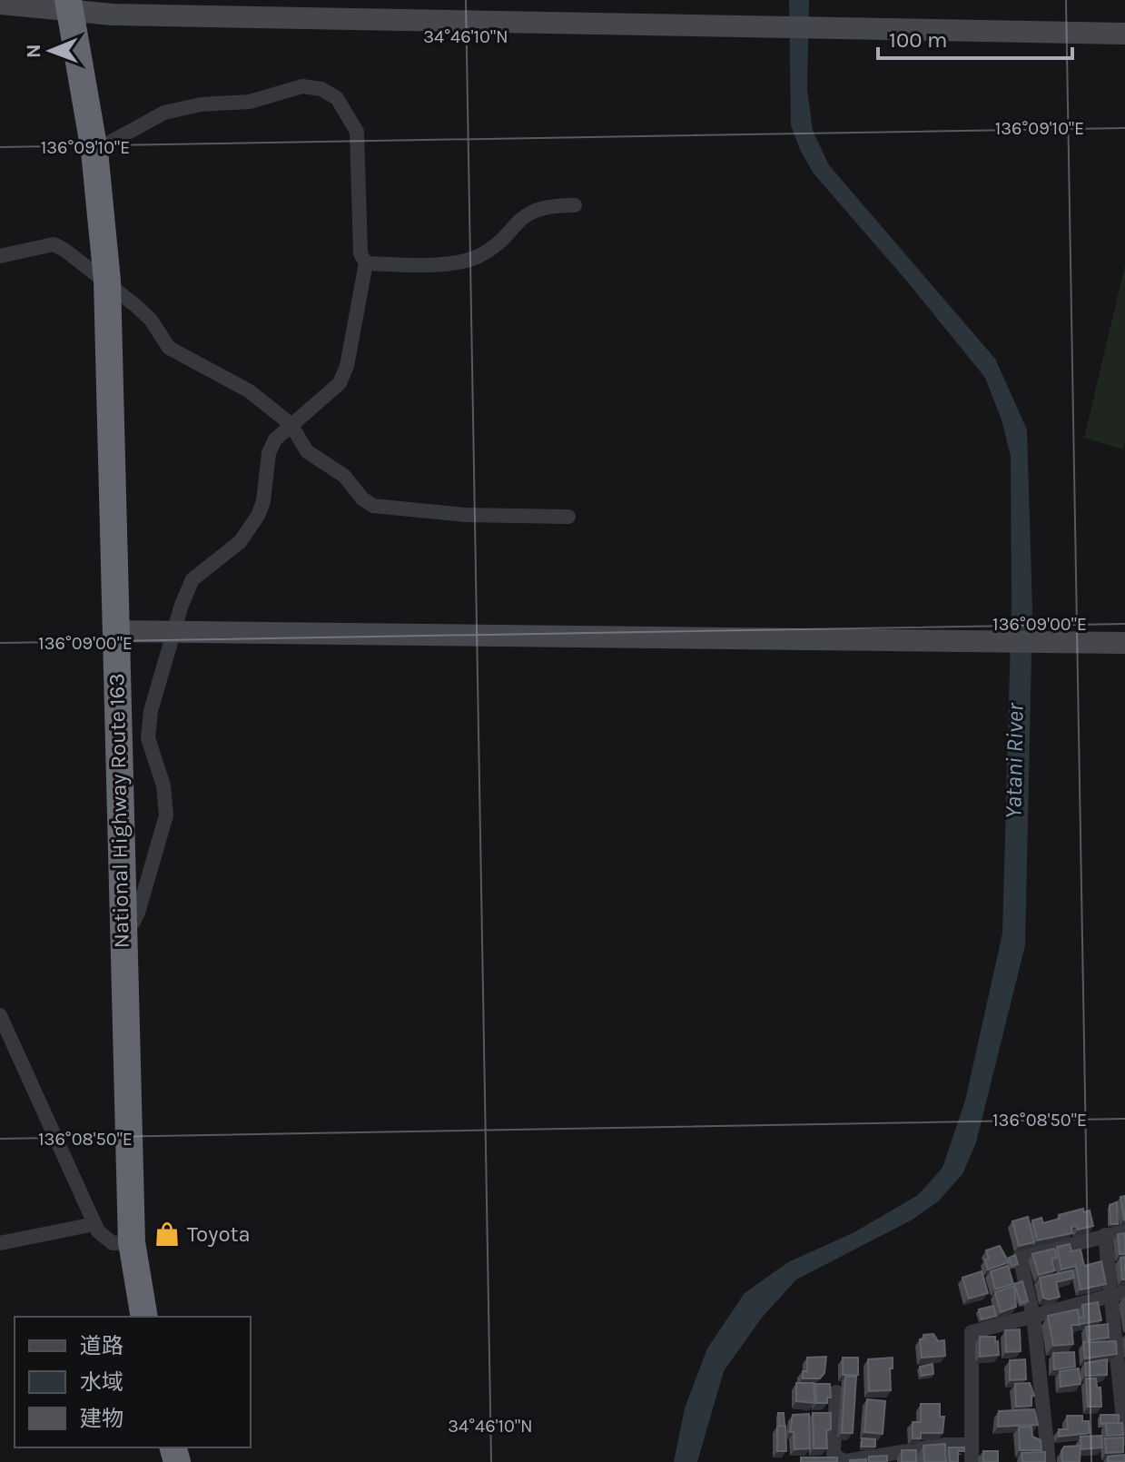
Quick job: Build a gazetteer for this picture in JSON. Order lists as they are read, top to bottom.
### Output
{
  "streets": {
    "highway": ["National Highway Route 163"]
  },
  "water": ["Yatani River"],
  "places": {
    "shop": ["Toyota"]
  },
  "legend": ["道路", "水域", "建物"],
  "scale_bar": "100 m",
  "north": "left",
  "coordinates": [
    "34°46'10\"N",
    "136°09'10\"E",
    "136°09'00\"E",
    "136°08'50\"E"
  ]
}
